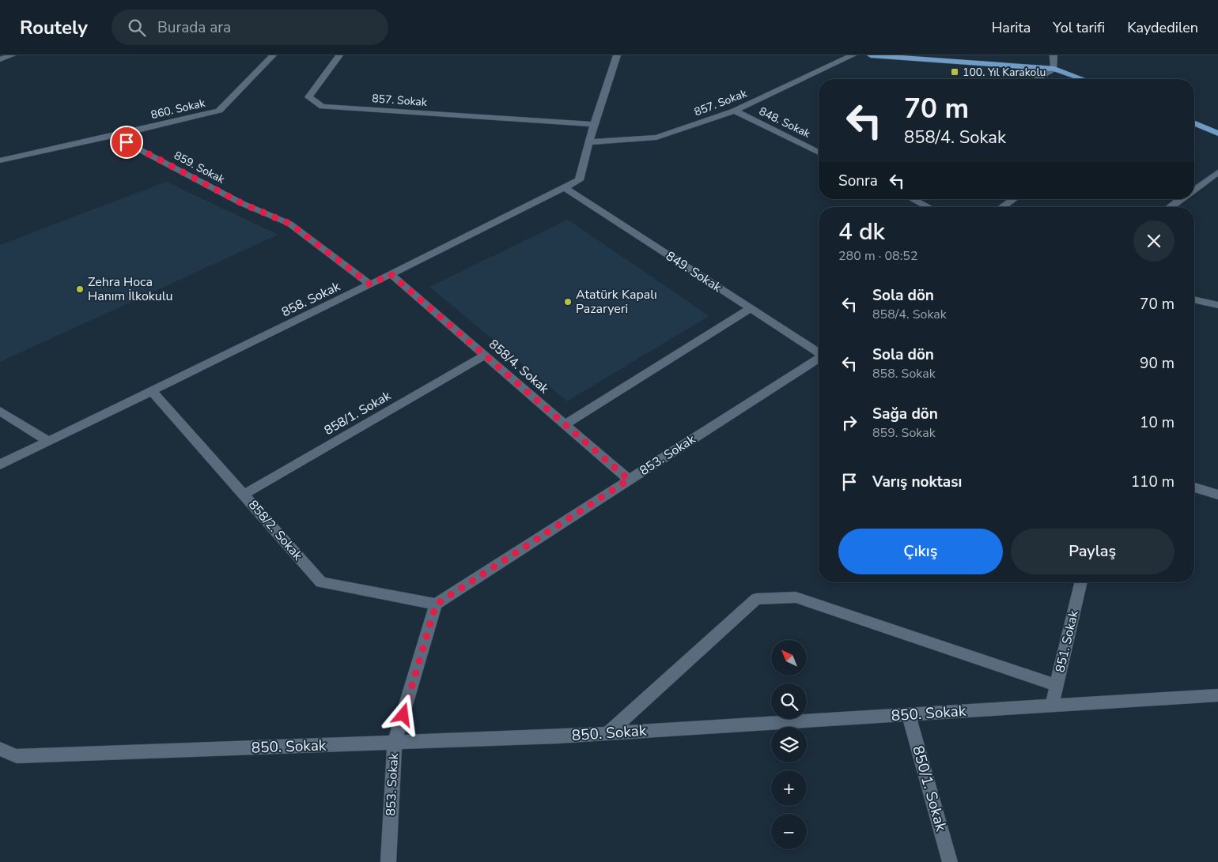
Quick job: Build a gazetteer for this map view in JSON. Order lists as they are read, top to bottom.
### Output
{
  "streets": {
    "street": [
      "857. Sokak",
      "860. Sokak",
      "848. Sokak",
      "859. Sokak",
      "849. Sokak",
      "858. Sokak",
      "858/4. Sokak",
      "858/1. Sokak",
      "853. Sokak",
      "858/2. Sokak",
      "851. Sokak",
      "850. Sokak",
      "850/1. Sokak"
    ]
  },
  "crossings": [
    ["857. Sokak", "848. Sokak"],
    ["857. Sokak", "858. Sokak"],
    ["860. Sokak", "859. Sokak"],
    ["859. Sokak", "858. Sokak"],
    ["849. Sokak", "858. Sokak"],
    ["858. Sokak", "858/4. Sokak"],
    ["858. Sokak", "858/2. Sokak"],
    ["858/4. Sokak", "858/1. Sokak"],
    ["858/4. Sokak", "853. Sokak"],
    ["858/1. Sokak", "858/2. Sokak"],
    ["853. Sokak", "858/2. Sokak"],
    ["853. Sokak", "850. Sokak"],
    ["851. Sokak", "850. Sokak"],
    ["850. Sokak", "850/1. Sokak"]
  ],
  "places": {
    "transit": ["100. Yıl Karakolu"],
    "other": ["Zehra Hoca Hanım İlkokulu", "Atatürk Kapalı Pazaryeri"]
  },
  "north": "top left",
  "page": {
    "header": "Routely",
    "search": "Burada ara",
    "nav": ["Harita", "Yol tarifi", "Kaydedilen"],
    "turn": ["70 m", "858/4. Sokak"],
    "then": "Sonra",
    "heading": ["4 dk", "280 m · 08:52"],
    "list": [
      {
        "name": "Sola dön",
        "note": "858/4. Sokak",
        "value": "70 m"
      },
      {
        "name": "Sola dön",
        "note": "858. Sokak",
        "value": "90 m"
      },
      {
        "name": "Sağa dön",
        "note": "859. Sokak",
        "value": "10 m"
      },
      {
        "name": "Varış noktası",
        "value": "110 m"
      }
    ],
    "buttons": ["Çıkış", "Paylaş"],
    "map_buttons": ["+", "−"]
  }
}
